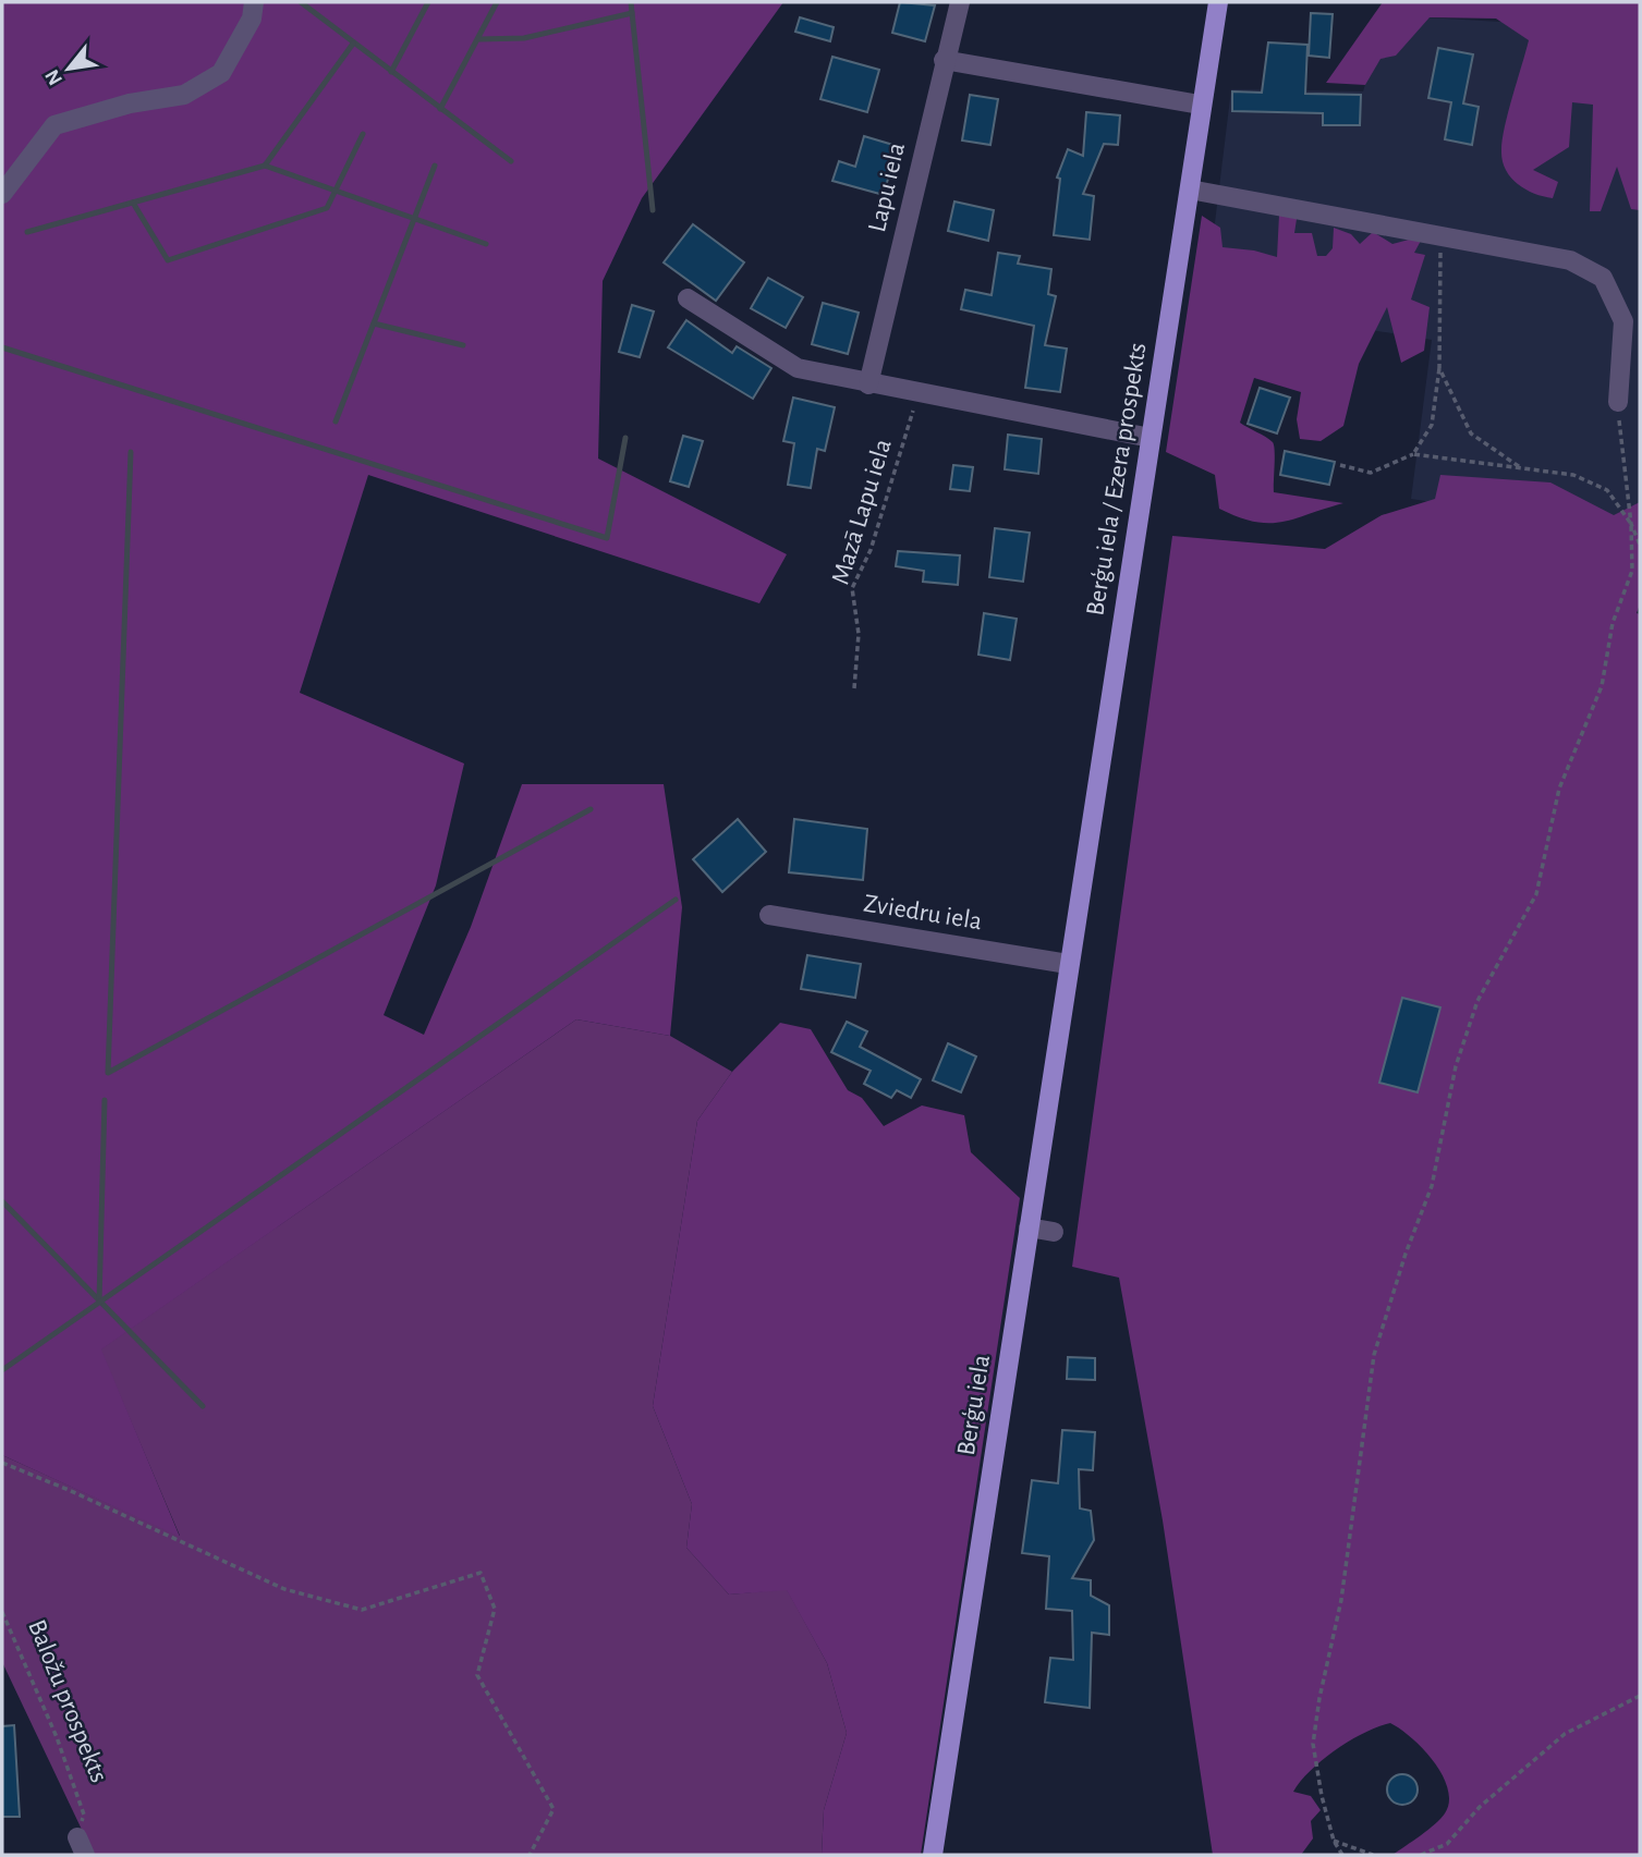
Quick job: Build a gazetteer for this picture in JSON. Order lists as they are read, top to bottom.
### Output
{
  "streets": {
    "main road": ["Berģu iela / Ezera prospekts", "Berģu iela"],
    "street": ["Lapu iela", "Zviedru iela"],
    "path": ["Mazā Lapu iela", "Baložu prospekts"]
  },
  "crossings": [
    ["Berģu iela / Ezera prospekts", "Zviedru iela"],
    ["Berģu iela / Ezera prospekts", "Berģu iela"],
    ["Zviedru iela", "Berģu iela"]
  ],
  "north": "bottom left"
}
